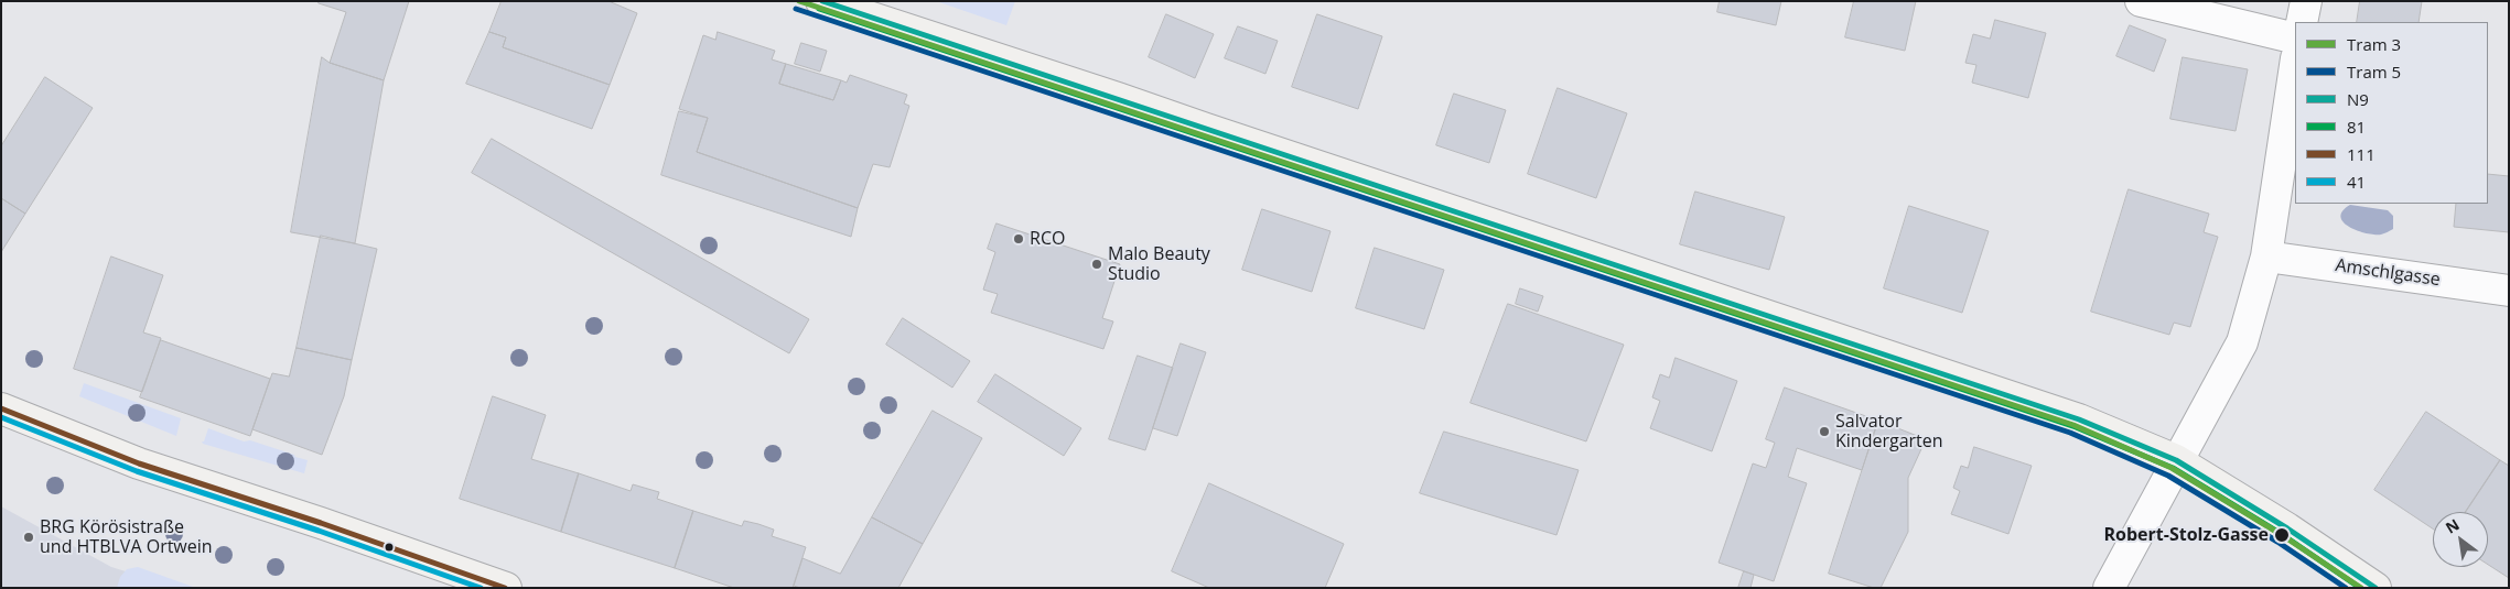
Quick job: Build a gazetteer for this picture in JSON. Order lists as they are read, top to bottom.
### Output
{
  "streets": {
    "street": ["Amschlgasse"]
  },
  "places": [
    "RCO",
    "Malo Beauty Studio",
    "Salvator Kindergarten",
    "Robert-Stolz-Gasse",
    "BRG Körösistraße und HTBLVA Ortwein"
  ],
  "lines": [
    "tram line 3",
    "transit line N9",
    "tram line 5",
    "transit line 81",
    "transit line 111",
    "transit line 41"
  ],
  "legend": [
    "Tram 3",
    "Tram 5",
    "N9",
    "81",
    "111",
    "41"
  ],
  "north": "top left"
}
